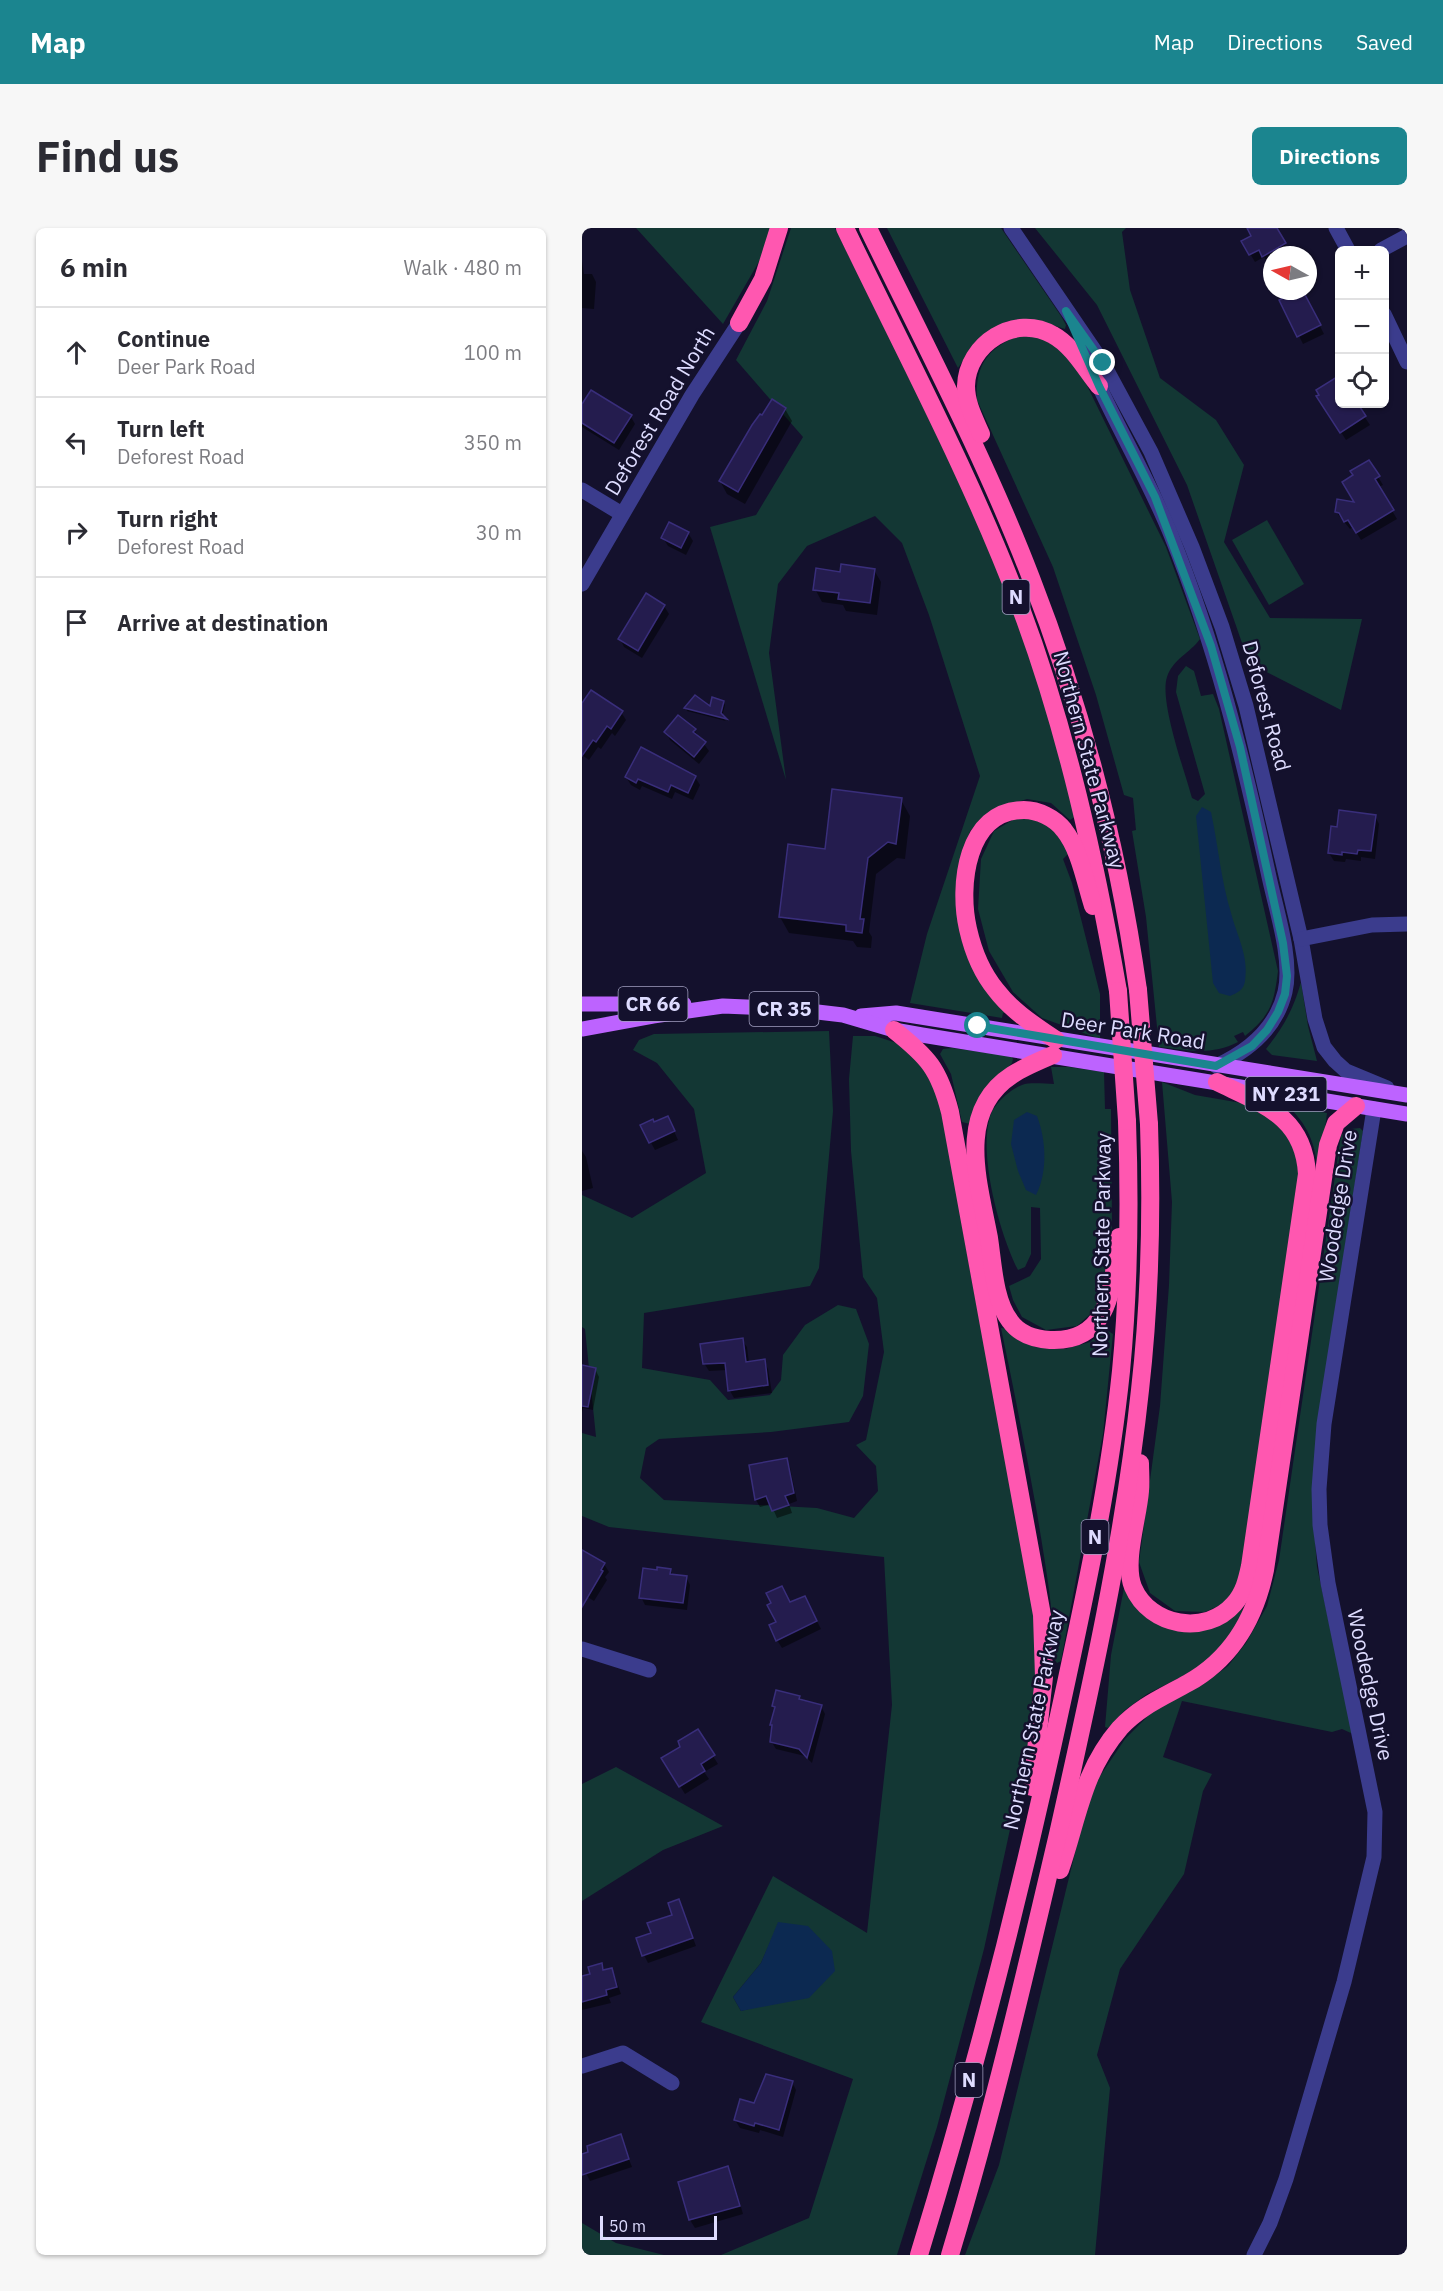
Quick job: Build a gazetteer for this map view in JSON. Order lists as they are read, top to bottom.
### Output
{
  "streets": {
    "highway": ["N", "Northern State Parkway"],
    "main road": [
      "CR 66",
      "CR 35",
      "Deer Park Road",
      "NY 231"
    ],
    "street": ["Deforest Road North", "Deforest Road", "Woodedge Drive"]
  },
  "crossings": [
    ["Deforest Road", "Deer Park Road"],
    ["CR 66", "Deer Park Road"],
    ["Deer Park Road", "Woodedge Drive"]
  ],
  "scale_bar": "50 m",
  "north": "left",
  "page": {
    "header": "Map",
    "nav": ["Map", "Directions", "Saved"],
    "buttons": "Directions",
    "title": "Find us",
    "heading": ["6 min", "Walk · 480 m"],
    "map_buttons": ["+", "−"],
    "list": [
      ["Continue", "Deer Park Road", "100 m"],
      ["Turn left", "Deforest Road", "350 m"],
      ["Turn right", "Deforest Road", "30 m"],
      "Arrive at destination"
    ],
    "scale": "50 m"
  }
}
